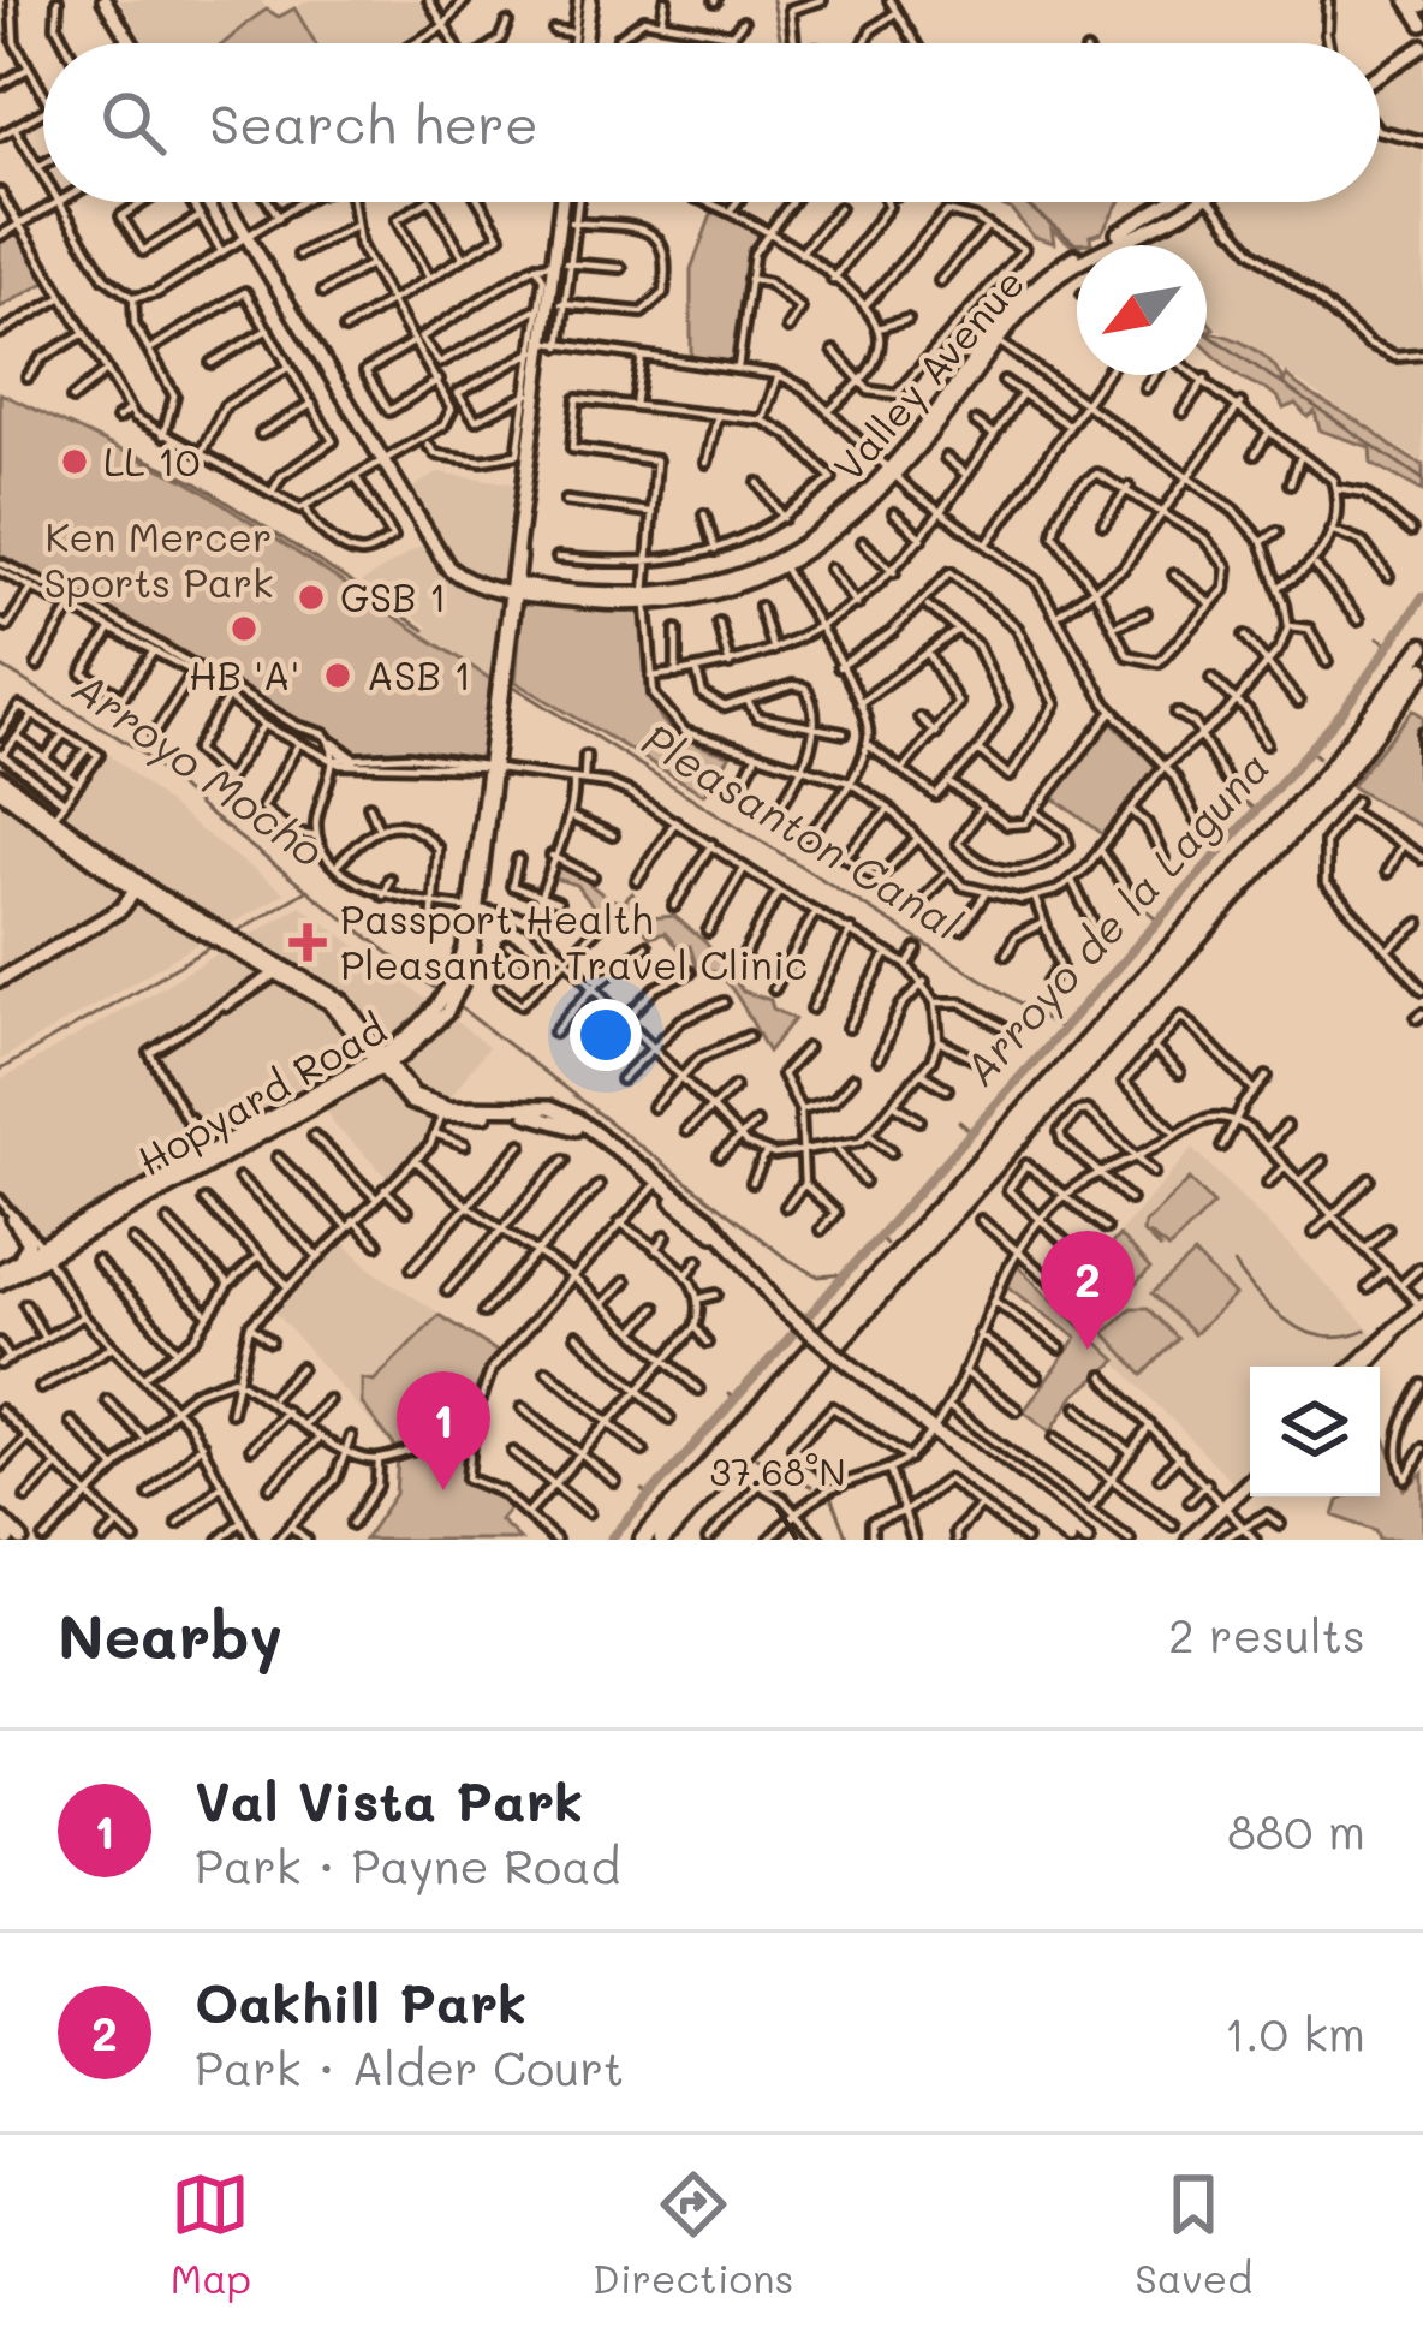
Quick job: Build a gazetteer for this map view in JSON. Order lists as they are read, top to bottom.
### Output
{
  "streets": {
    "main road": ["Valley Avenue", "Hopyard Road"]
  },
  "crossings": [
    ["Valley Avenue", "Hopyard Road"]
  ],
  "water": ["Arroyo Mocho", "Pleasanton Canal", "Arroyo de la Laguna"],
  "parks": ["Ken Mercer Sports Park"],
  "places": {
    "other": [
      "LL 10",
      "GSB 1",
      "HB 'A'",
      "ASB 1"
    ],
    "health": ["Passport Health Pleasanton Travel Clinic"]
  },
  "north": "bottom left",
  "page": {
    "search": "Search here",
    "pins": ["2", "1"],
    "heading": ["Nearby", "2 results"],
    "list": [
      {
        "mark": "1",
        "name": "Val Vista Park",
        "note": "Park · Payne Road",
        "value": "880 m"
      },
      {
        "mark": "2",
        "name": "Oakhill Park",
        "note": "Park · Alder Court",
        "value": "1.0 km"
      }
    ],
    "nav": ["Map", "Directions", "Saved"]
  },
  "coordinates": ["37.68°N"]
}
